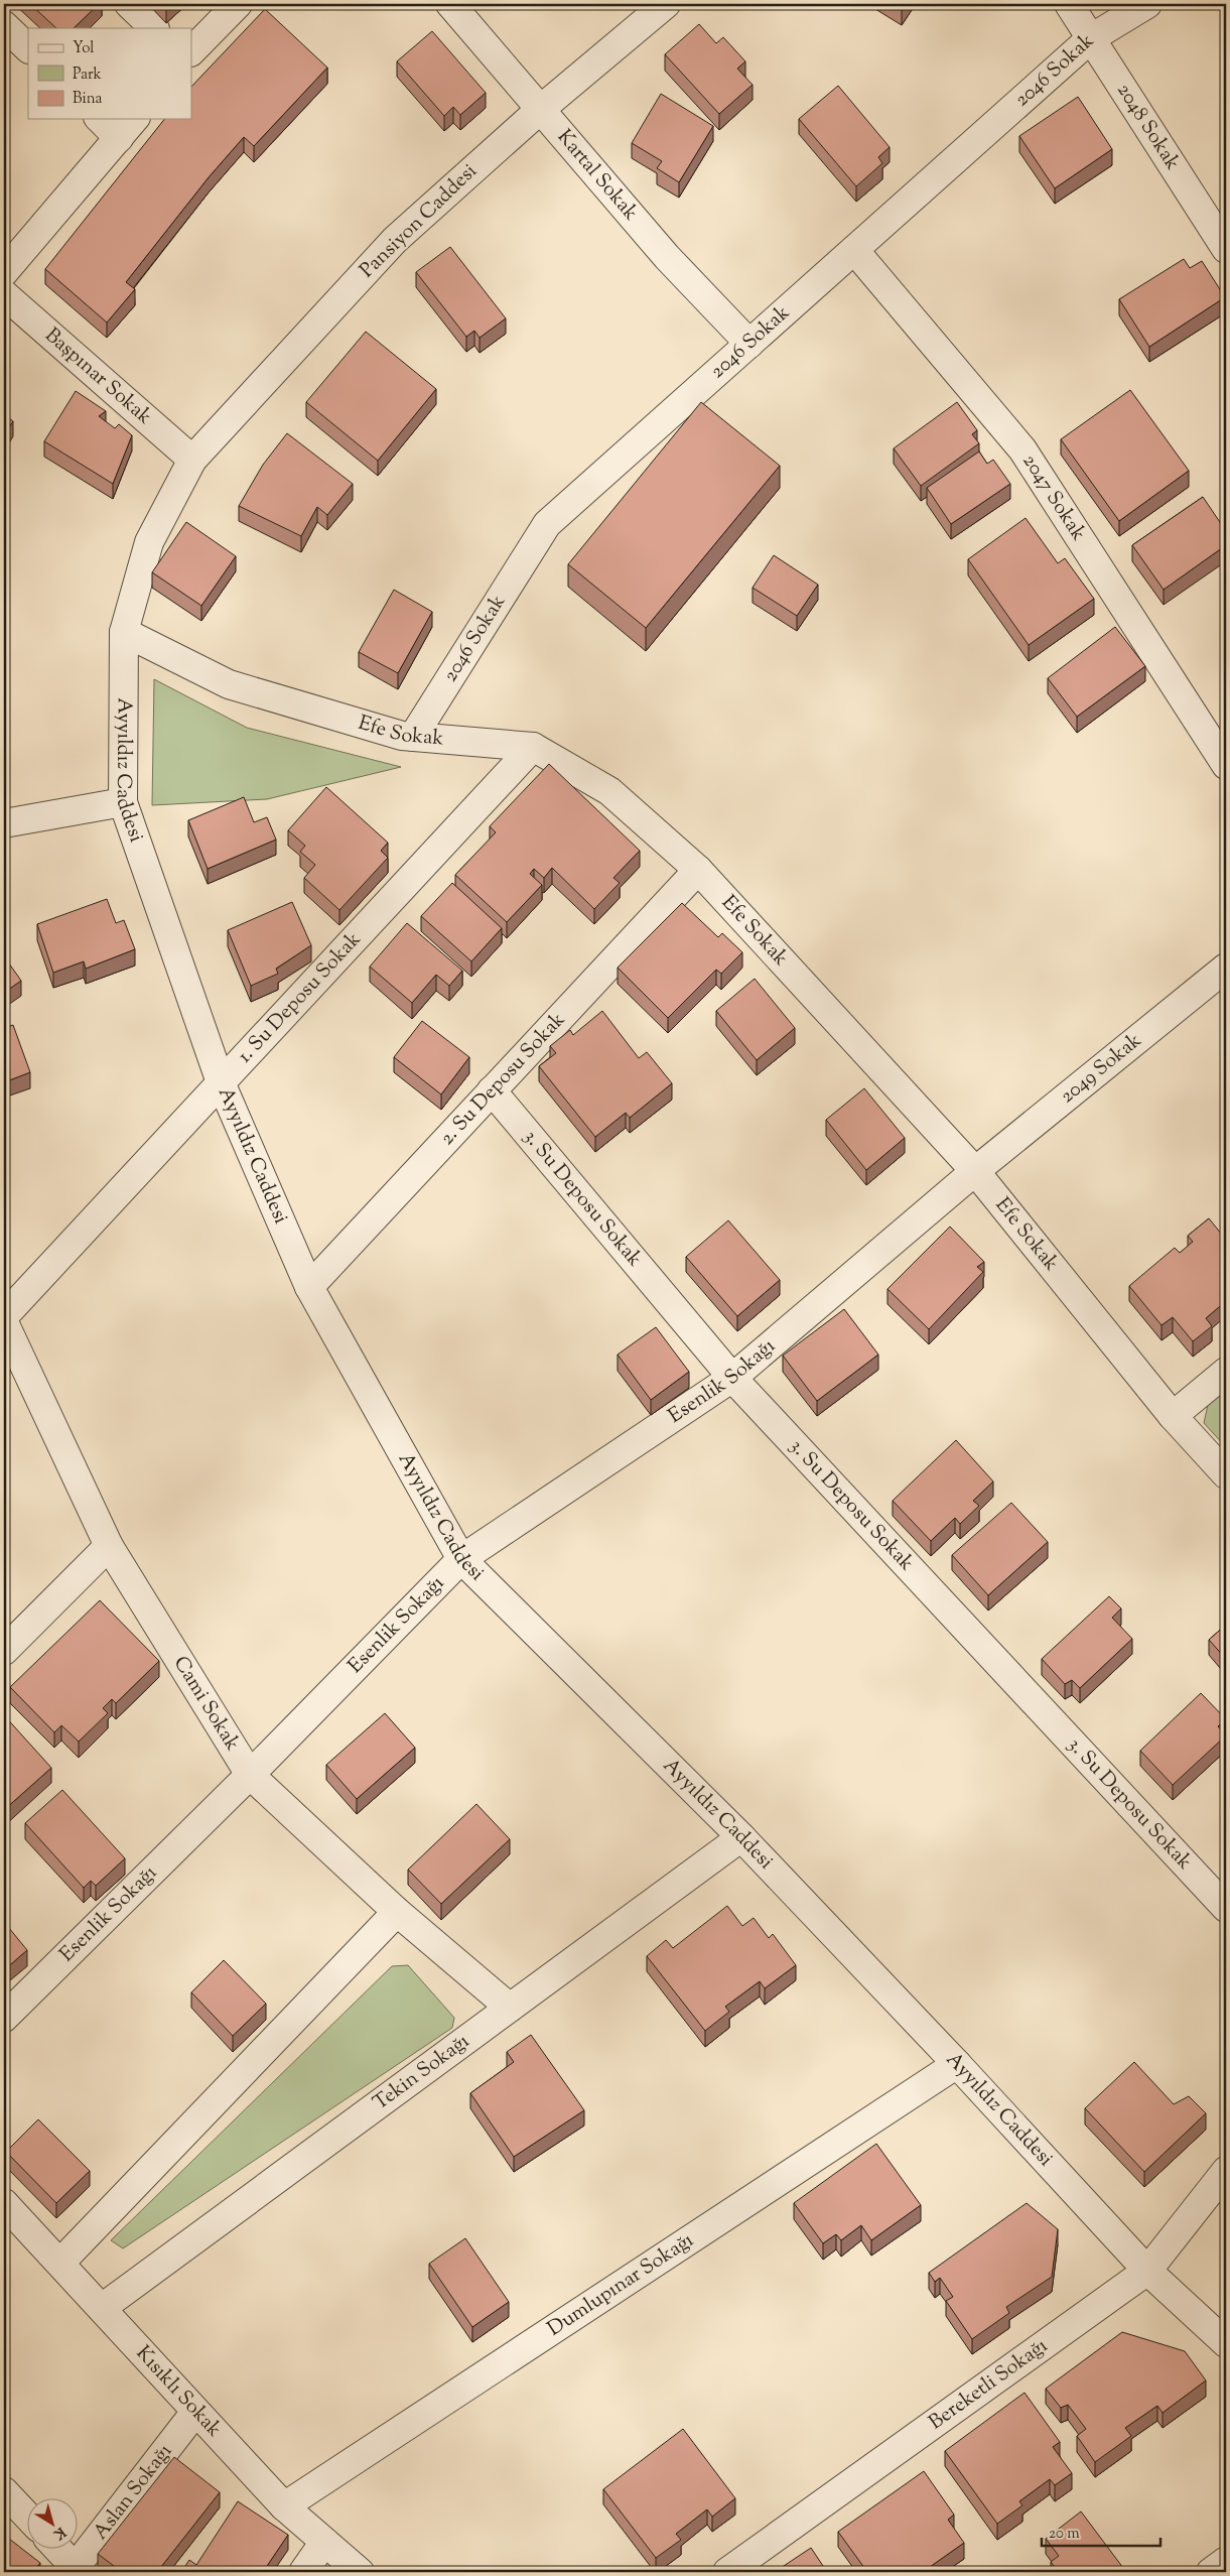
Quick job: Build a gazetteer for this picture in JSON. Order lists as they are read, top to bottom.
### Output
{
  "streets": {
    "street": [
      "2046 Sokak",
      "2048 Sokak",
      "Kartal Sokak",
      "Pansiyon Caddesi",
      "Başpınar Sokak",
      "2047 Sokak",
      "Efe Sokak",
      "Ayyıldız Caddesi",
      "1. Su Deposu Sokak",
      "2049 Sokak",
      "2. Su Deposu Sokak",
      "3. Su Deposu Sokak",
      "Esenlik Sokağı",
      "Cami Sokak",
      "Tekin Sokağı",
      "Dumlupınar Sokağı",
      "Bereketli Sokağı",
      "Kısıklı Sokak",
      "Aslan Sokağı"
    ]
  },
  "crossings": [
    ["2046 Sokak", "2048 Sokak"],
    ["2046 Sokak", "Kartal Sokak"],
    ["2046 Sokak", "2047 Sokak"],
    ["2046 Sokak", "Efe Sokak"],
    ["Kartal Sokak", "Pansiyon Caddesi"],
    ["Pansiyon Caddesi", "Başpınar Sokak"],
    ["Pansiyon Caddesi", "Ayyıldız Caddesi"],
    ["Başpınar Sokak", "Ayyıldız Caddesi"],
    ["Efe Sokak", "Ayyıldız Caddesi"],
    ["Efe Sokak", "1. Su Deposu Sokak"],
    ["Efe Sokak", "2049 Sokak"],
    ["Efe Sokak", "2. Su Deposu Sokak"],
    ["Efe Sokak", "Esenlik Sokağı"],
    ["Ayyıldız Caddesi", "1. Su Deposu Sokak"],
    ["Ayyıldız Caddesi", "2. Su Deposu Sokak"],
    ["Ayyıldız Caddesi", "Esenlik Sokağı"],
    ["Ayyıldız Caddesi", "Tekin Sokağı"],
    ["Ayyıldız Caddesi", "Dumlupınar Sokağı"],
    ["Ayyıldız Caddesi", "Bereketli Sokağı"],
    ["2049 Sokak", "Esenlik Sokağı"],
    ["2. Su Deposu Sokak", "3. Su Deposu Sokak"],
    ["3. Su Deposu Sokak", "Esenlik Sokağı"],
    ["Esenlik Sokağı", "Cami Sokak"],
    ["Cami Sokak", "Tekin Sokağı"],
    ["Tekin Sokağı", "Kısıklı Sokak"],
    ["Dumlupınar Sokağı", "Kısıklı Sokak"],
    ["Kısıklı Sokak", "Aslan Sokağı"]
  ],
  "legend": ["Yol", "Park", "Bina"],
  "scale_bar": "20 m",
  "north": "bottom right"
}
